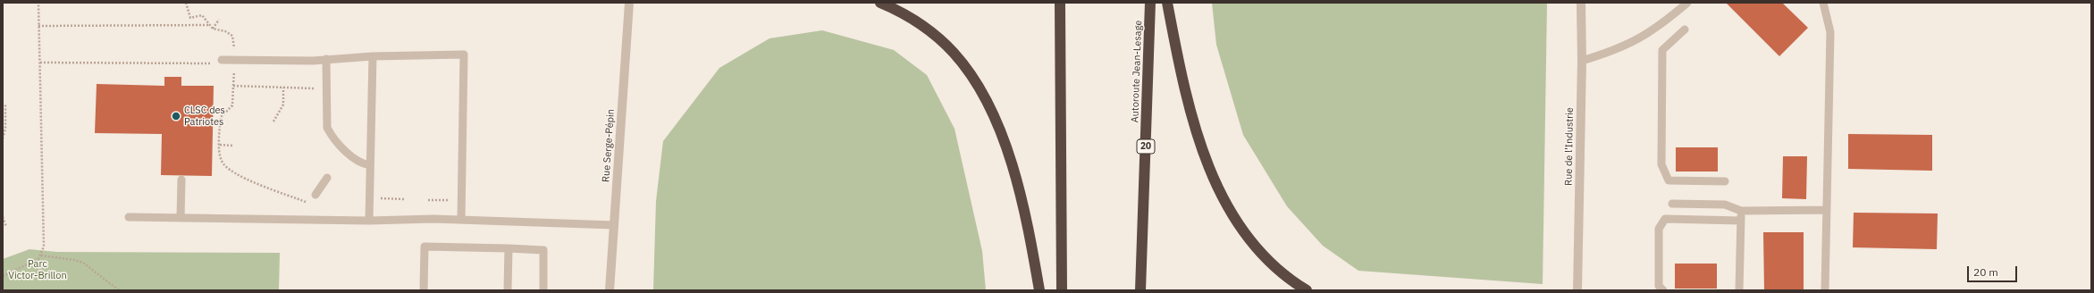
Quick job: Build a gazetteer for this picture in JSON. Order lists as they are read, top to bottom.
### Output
{
  "streets": {
    "highway": ["Autoroute Jean-Lesage", "20"],
    "street": ["Rue Serge-Pépin", "Rue de l'Industrie"]
  },
  "parks": ["Parc Victor-Brillon"],
  "places": ["CLSC des Patriotes"],
  "scale_bar": "20 m"
}
